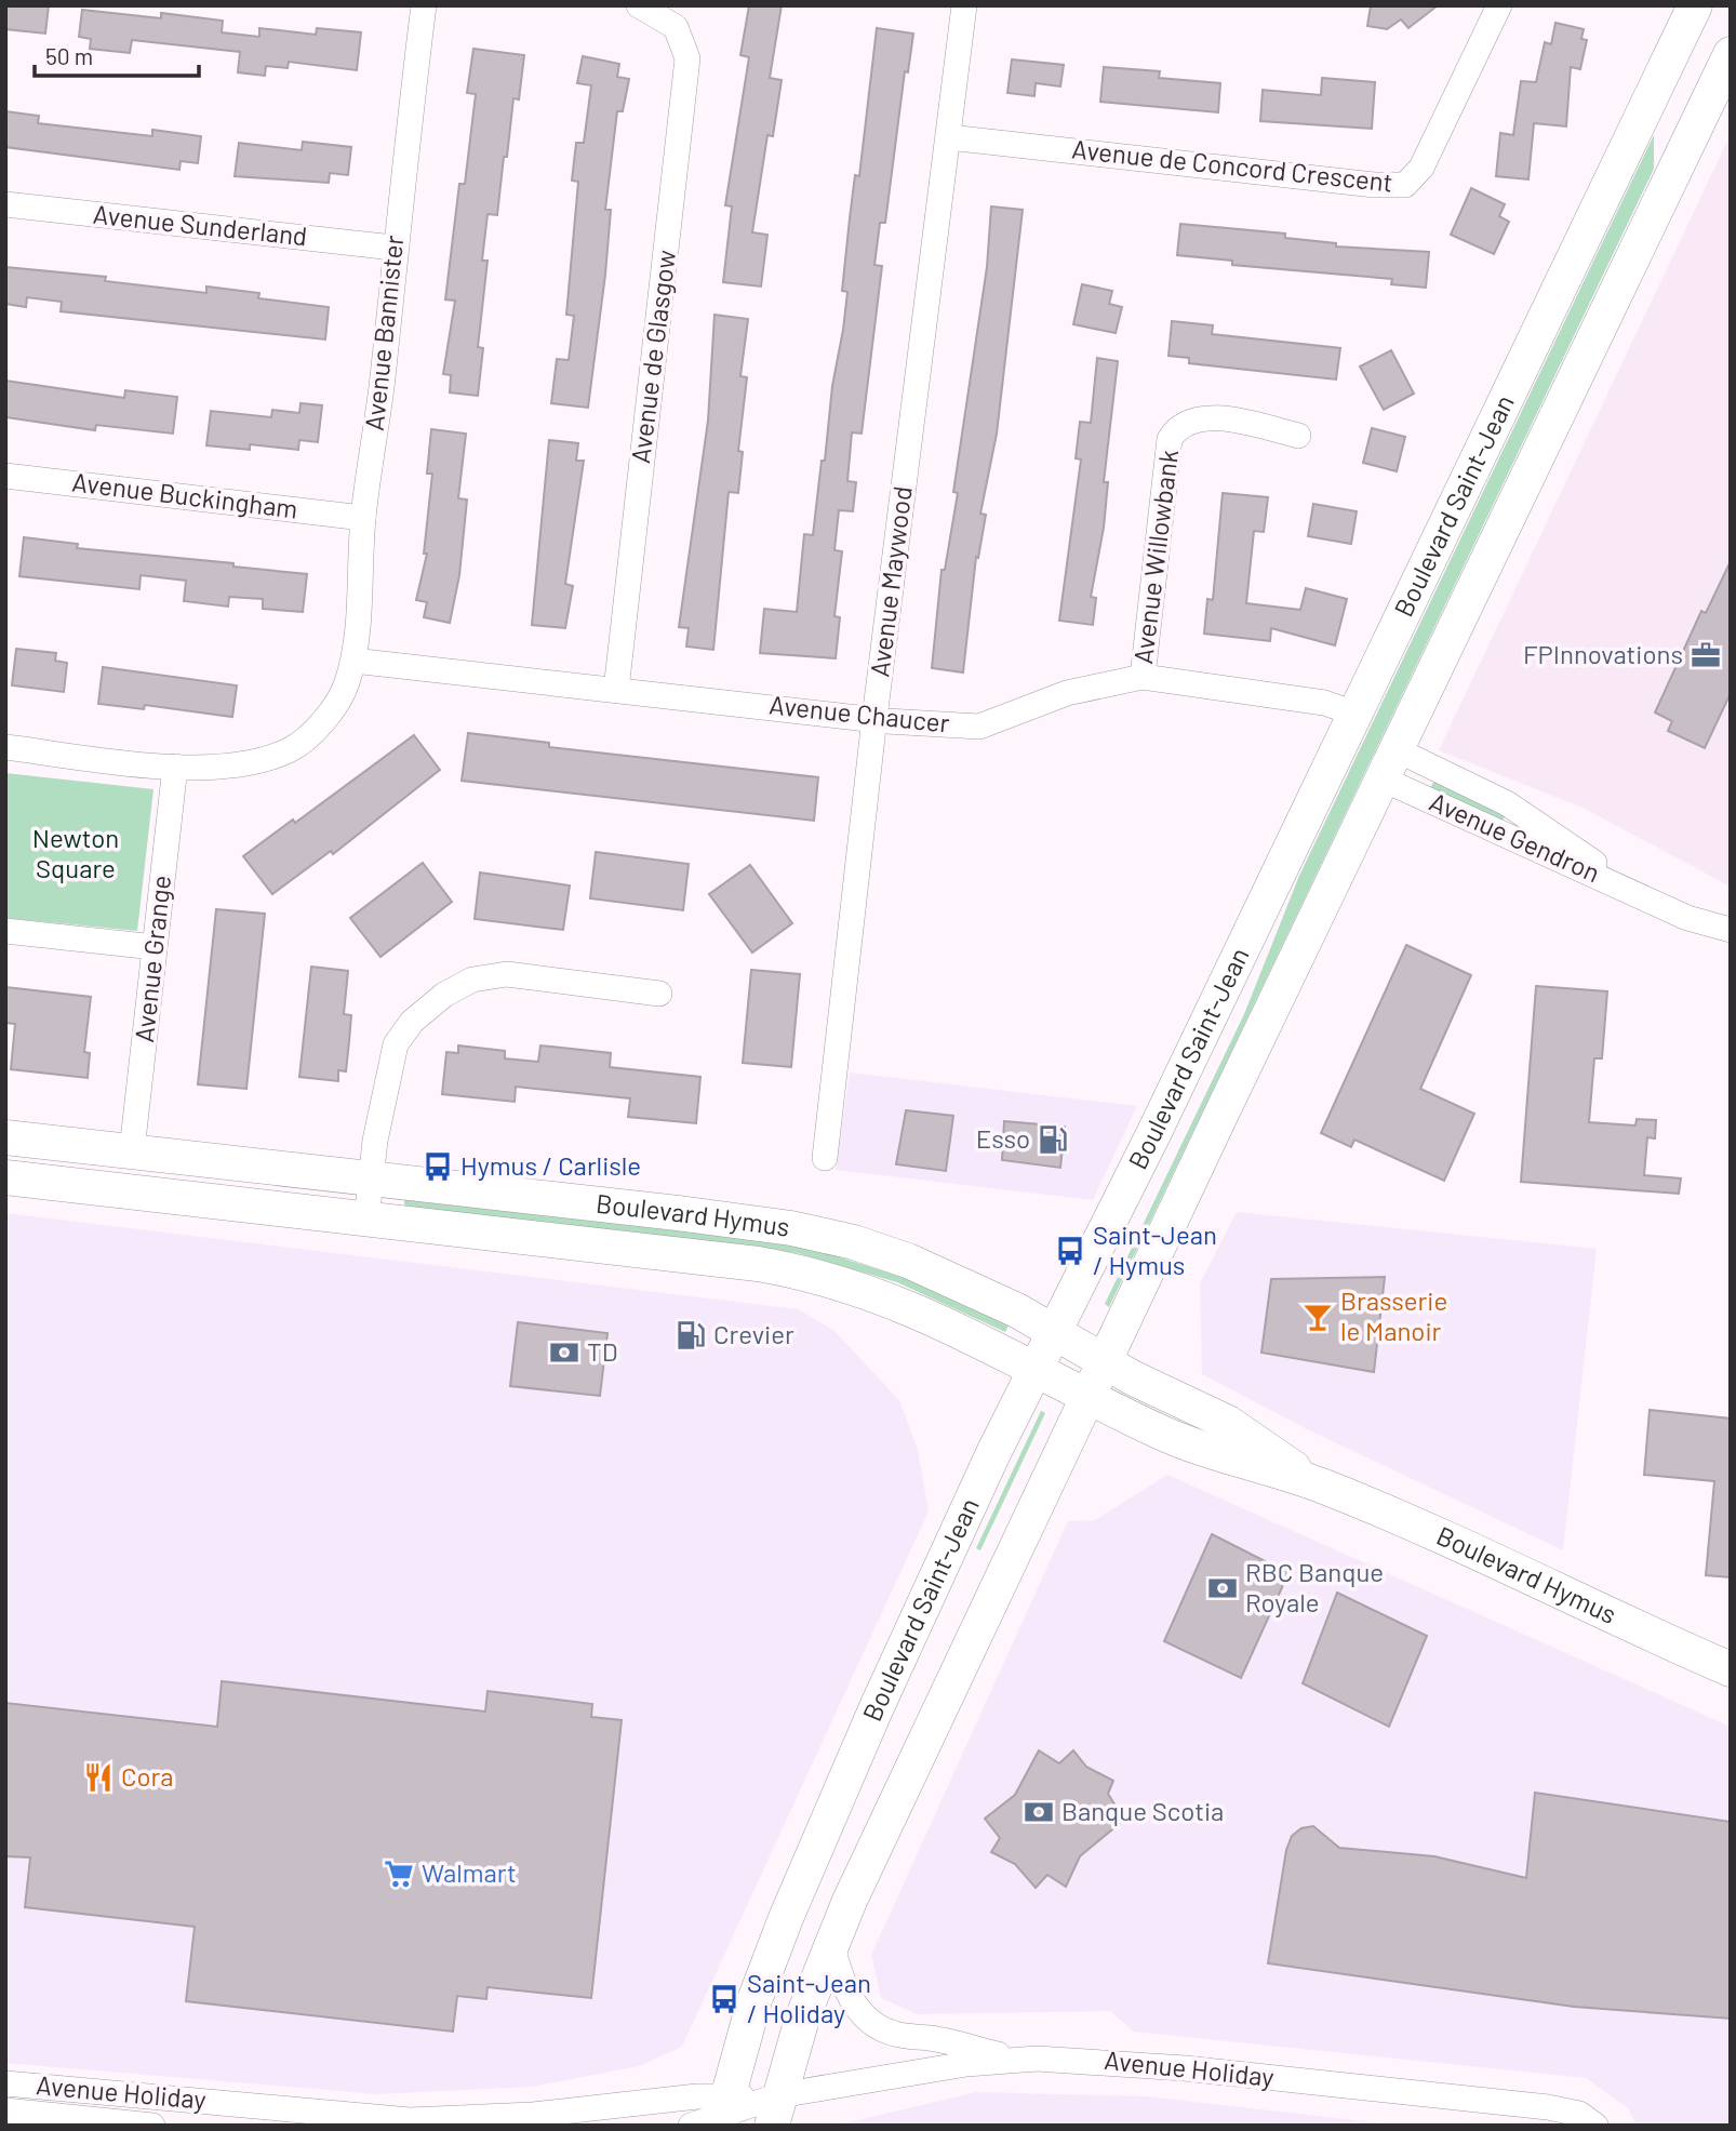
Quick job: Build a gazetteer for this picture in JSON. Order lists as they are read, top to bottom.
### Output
{
  "streets": {
    "main road": ["Boulevard Saint-Jean", "Boulevard Hymus"],
    "street": [
      "Avenue de Concord Crescent",
      "Avenue Sunderland",
      "Avenue Bannister",
      "Avenue de Glasgow",
      "Avenue Buckingham",
      "Avenue Willowbank",
      "Avenue Maywood",
      "Avenue Chaucer",
      "Avenue Gendron",
      "Avenue Grange",
      "Avenue Holiday"
    ]
  },
  "crossings": [
    ["Avenue de Concord Crescent", "Avenue Maywood"],
    ["Avenue Sunderland", "Avenue Bannister"],
    ["Avenue Bannister", "Avenue Buckingham"],
    ["Avenue Bannister", "Avenue Chaucer"],
    ["Avenue Bannister", "Avenue Grange"],
    ["Avenue de Glasgow", "Avenue Chaucer"],
    ["Boulevard Saint-Jean", "Avenue Chaucer"],
    ["Boulevard Saint-Jean", "Avenue Gendron"],
    ["Boulevard Saint-Jean", "Boulevard Hymus"],
    ["Boulevard Saint-Jean", "Avenue Holiday"],
    ["Avenue Willowbank", "Avenue Chaucer"],
    ["Avenue Maywood", "Avenue Chaucer"],
    ["Avenue Grange", "Boulevard Hymus"]
  ],
  "parks": ["Newton Square"],
  "places": {
    "office": ["FPInnovations"],
    "fuel station": ["Esso", "Crevier"],
    "bus stop": ["Hymus / Carlisle", "Saint-Jean / Hymus", "Saint-Jean / Holiday"],
    "bar": ["Brasserie le Manoir"],
    "bank": ["TD", "RBC Banque Royale", "Banque Scotia"],
    "restaurant": ["Cora"],
    "supermarket": ["Walmart"]
  },
  "scale_bar": "50 m"
}
